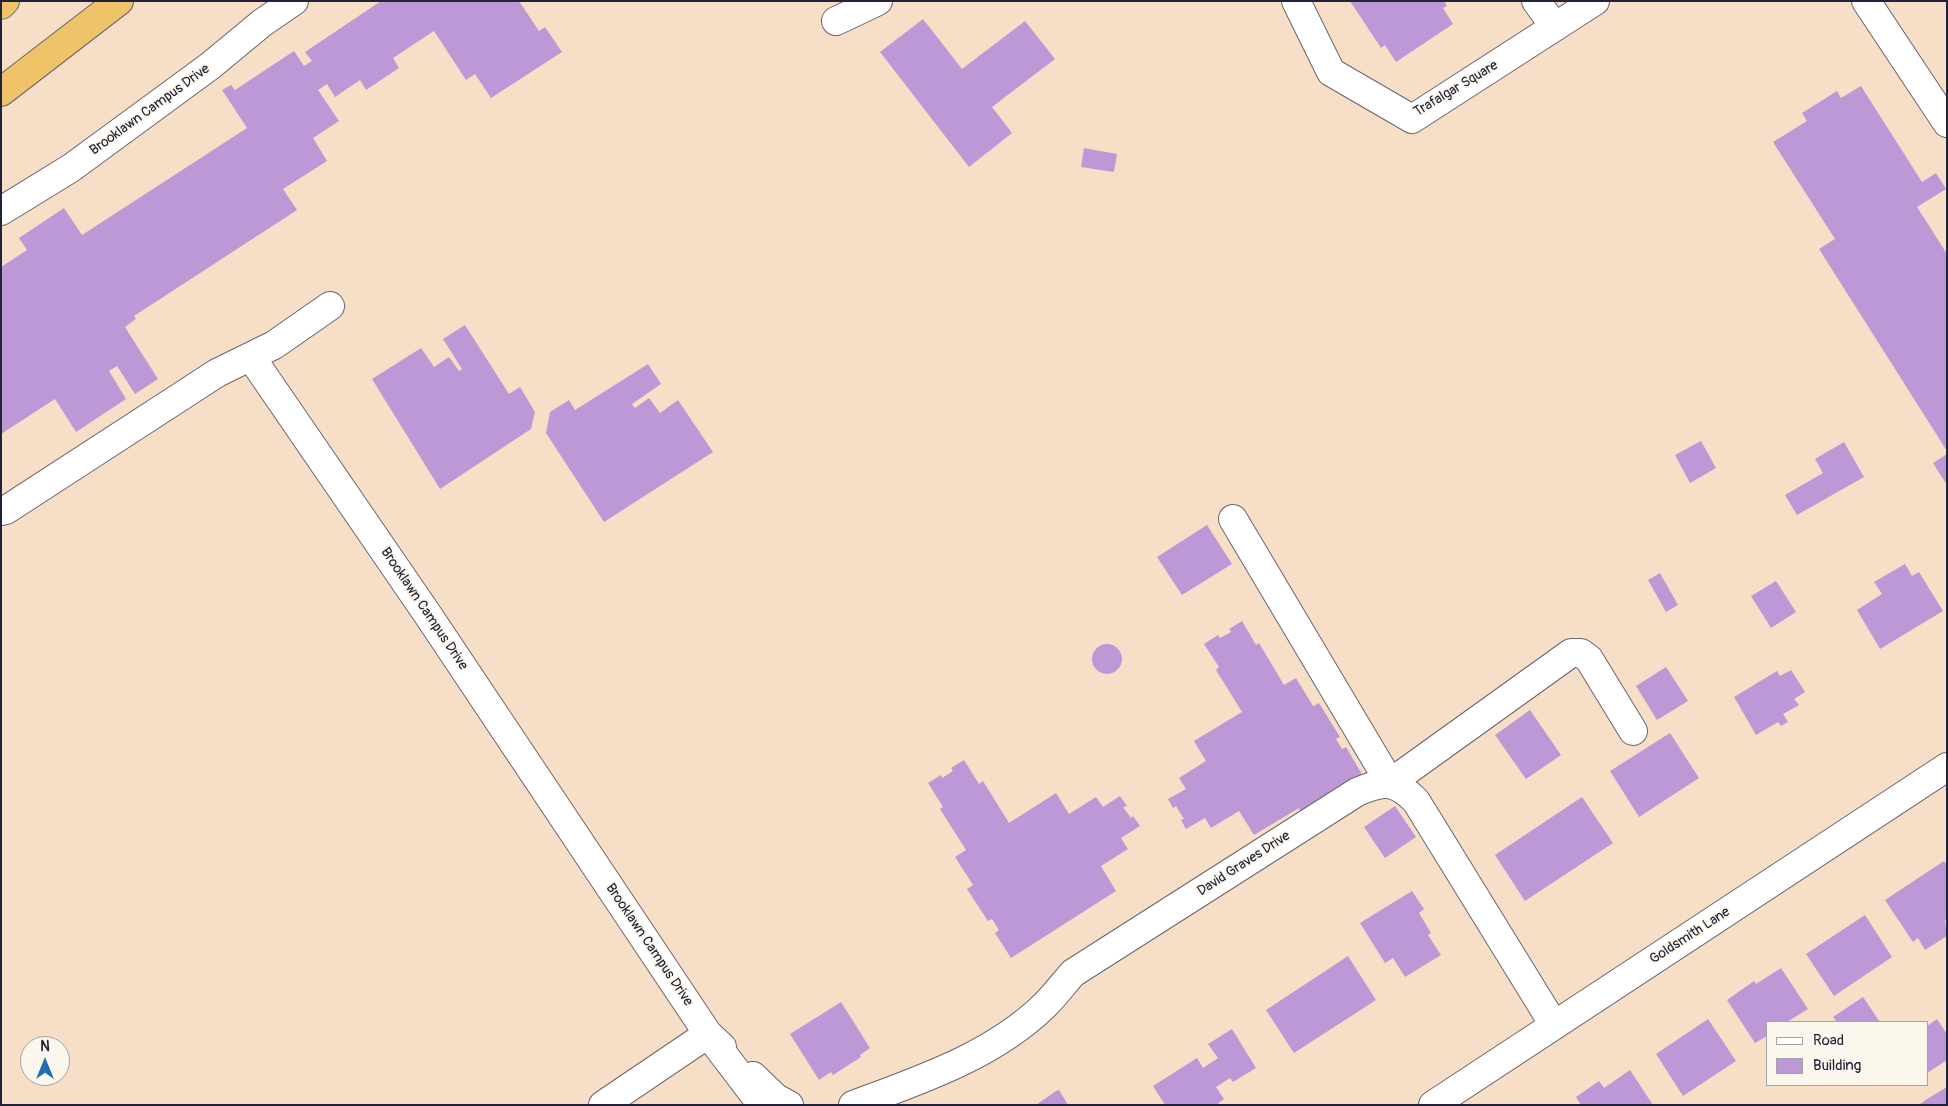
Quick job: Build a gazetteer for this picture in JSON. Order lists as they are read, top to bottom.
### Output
{
  "streets": {
    "street": [
      "Trafalgar Square",
      "Brooklawn Campus Drive",
      "David Graves Drive",
      "Goldsmith Lane"
    ]
  },
  "legend": ["Road", "Building"],
  "north": "top"
}
